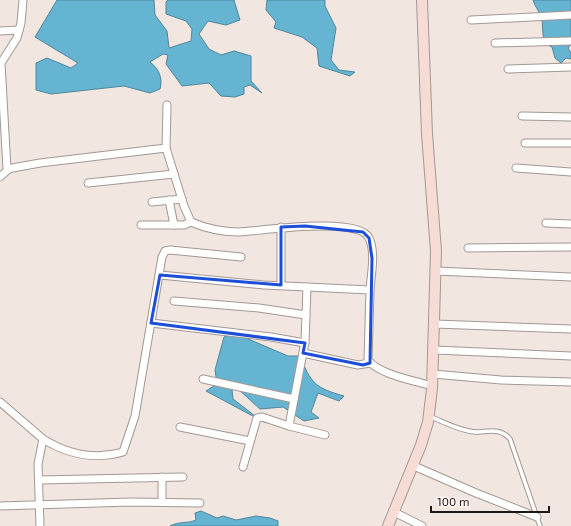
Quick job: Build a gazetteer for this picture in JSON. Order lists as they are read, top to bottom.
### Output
{
  "scale_bar": "100 m"
}
